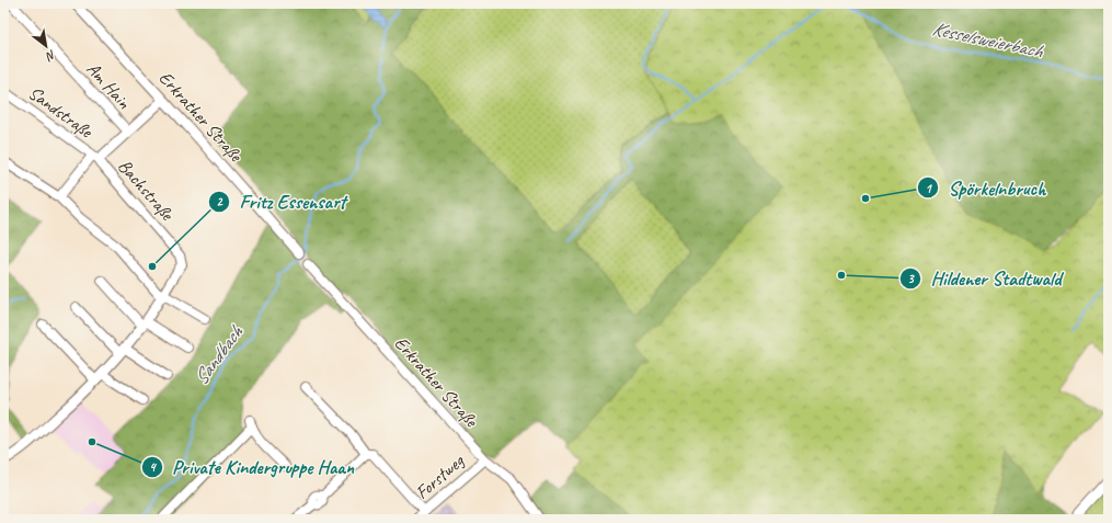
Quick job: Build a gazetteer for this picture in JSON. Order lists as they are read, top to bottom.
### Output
{
  "streets": {
    "street": [
      "Am Hain",
      "Sandstraße",
      "Erkrather Straße",
      "Bachstraße",
      "Forstweg"
    ]
  },
  "crossings": [
    ["Am Hain", "Bachstraße"],
    ["Sandstraße", "Bachstraße"],
    ["Erkrather Straße", "Bachstraße"],
    ["Erkrather Straße", "Forstweg"]
  ],
  "water": ["Kesselsweierbach", "Sandbach"],
  "places": [
    "Spörkelnbruch",
    "Fritz Essensart",
    "Hildener Stadtwald",
    "Private Kindergruppe Haan"
  ],
  "north": "bottom right"
}
